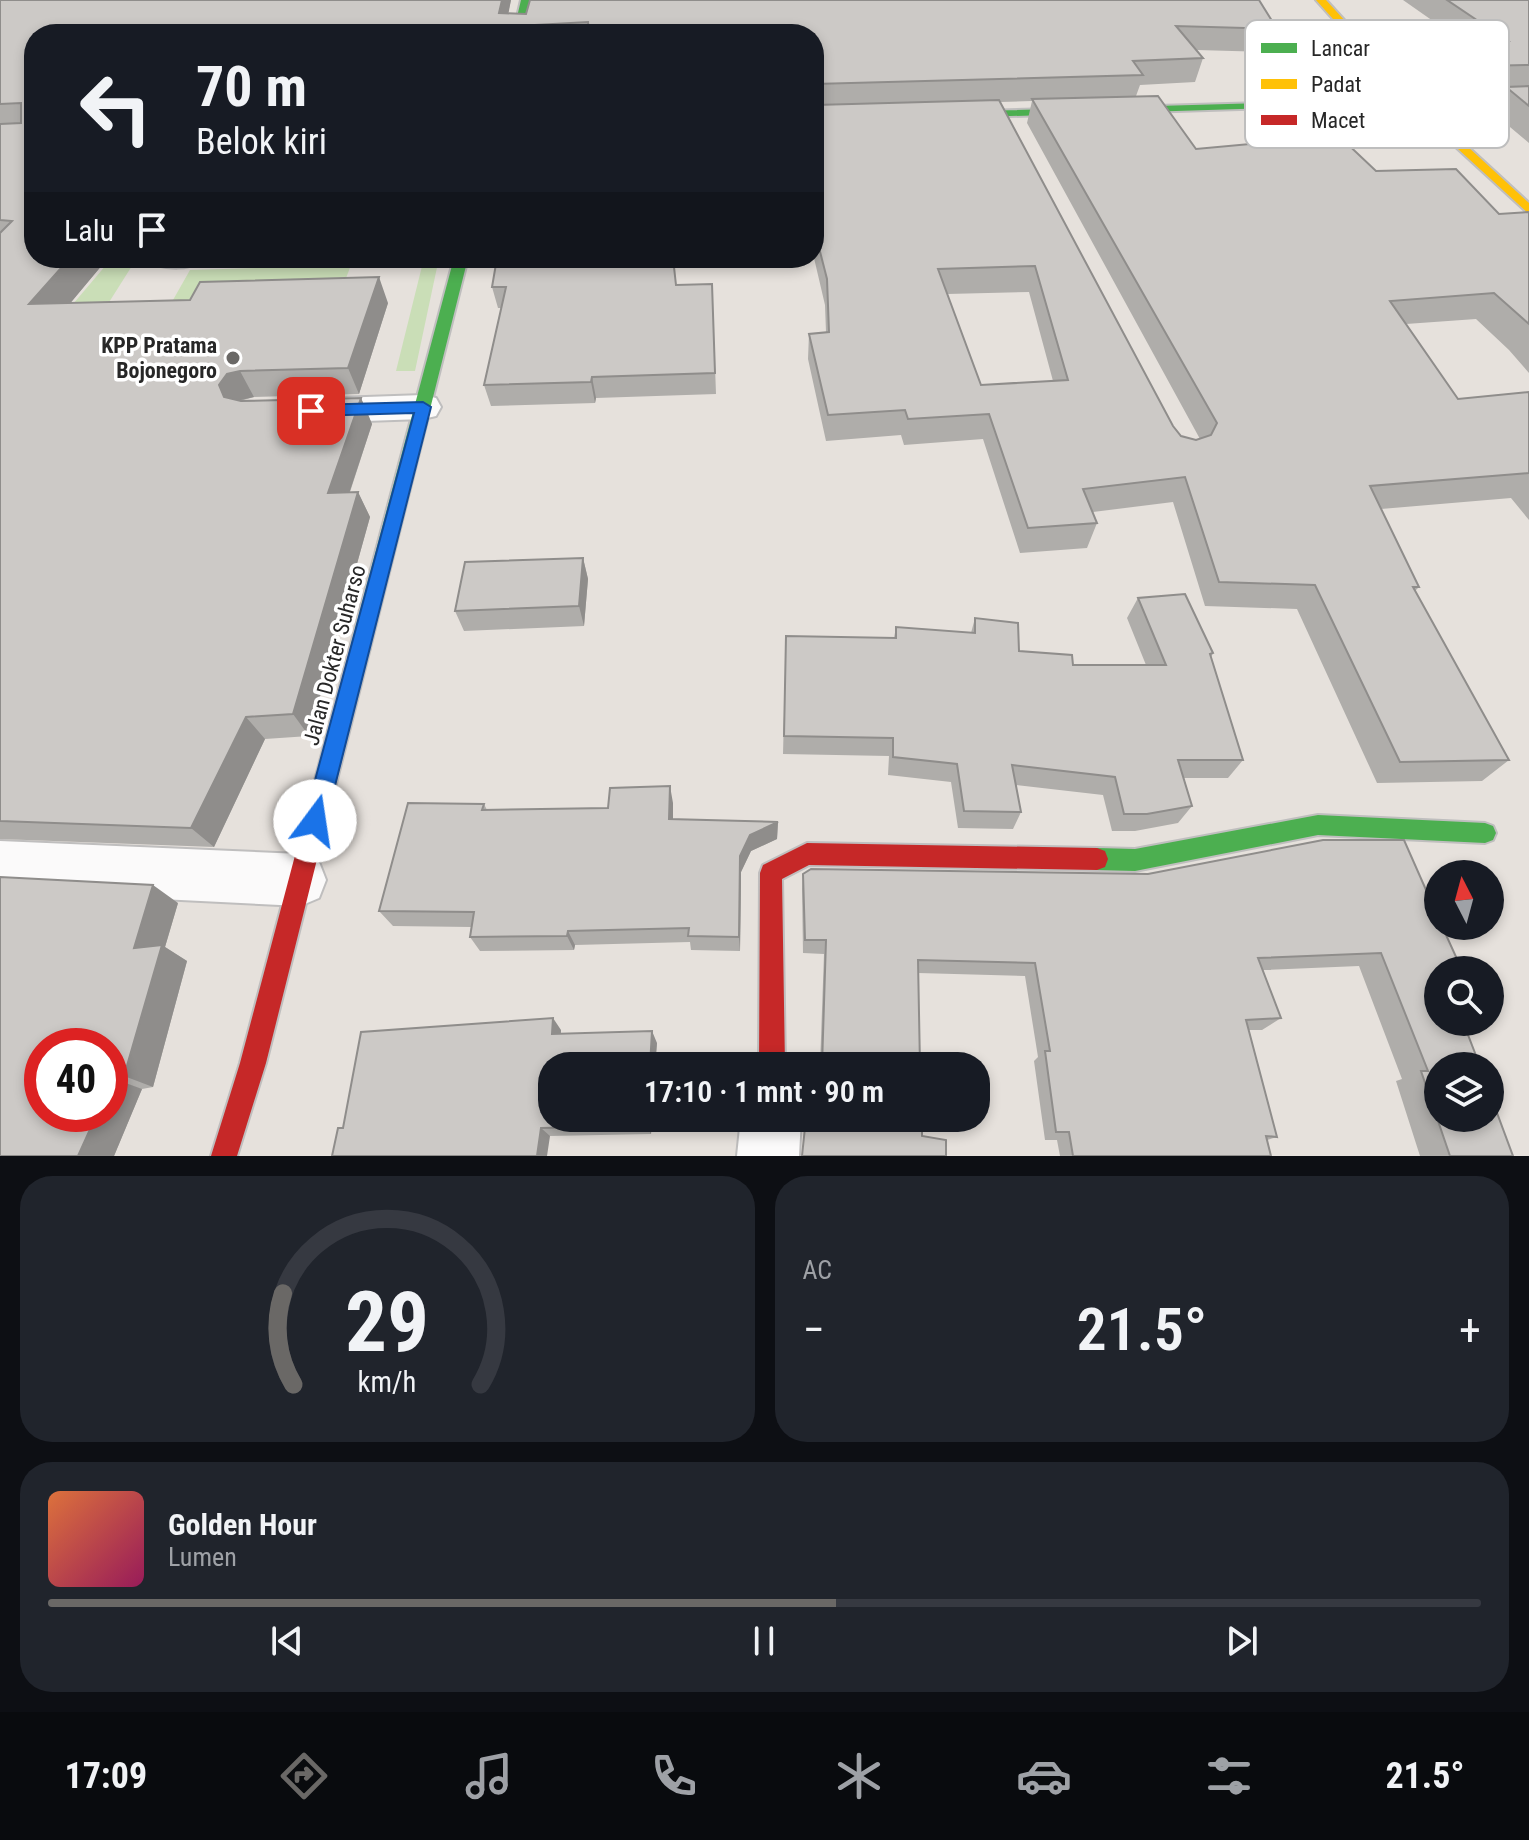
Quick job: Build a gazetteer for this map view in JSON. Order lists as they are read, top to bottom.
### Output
{
  "streets": {
    "main road": ["Jalan Dokter Suharso"]
  },
  "places": ["KPP Pratama Bojonegoro"],
  "legend": ["Lancar", "Padat", "Macet"],
  "north": "top",
  "page": {
    "turn": ["70 m", "Belok kiri"],
    "then": "Lalu",
    "limit": "40",
    "trip": "17:10 · 1 mnt · 90 m",
    "tile": "AC",
    "heat": ["−", "21.5°", "+"],
    "song": ["Golden Hour", "Lumen"],
    "tabs": ["17:09", "21.5°"],
    "gauge": ["29", "km/h"]
  }
}
